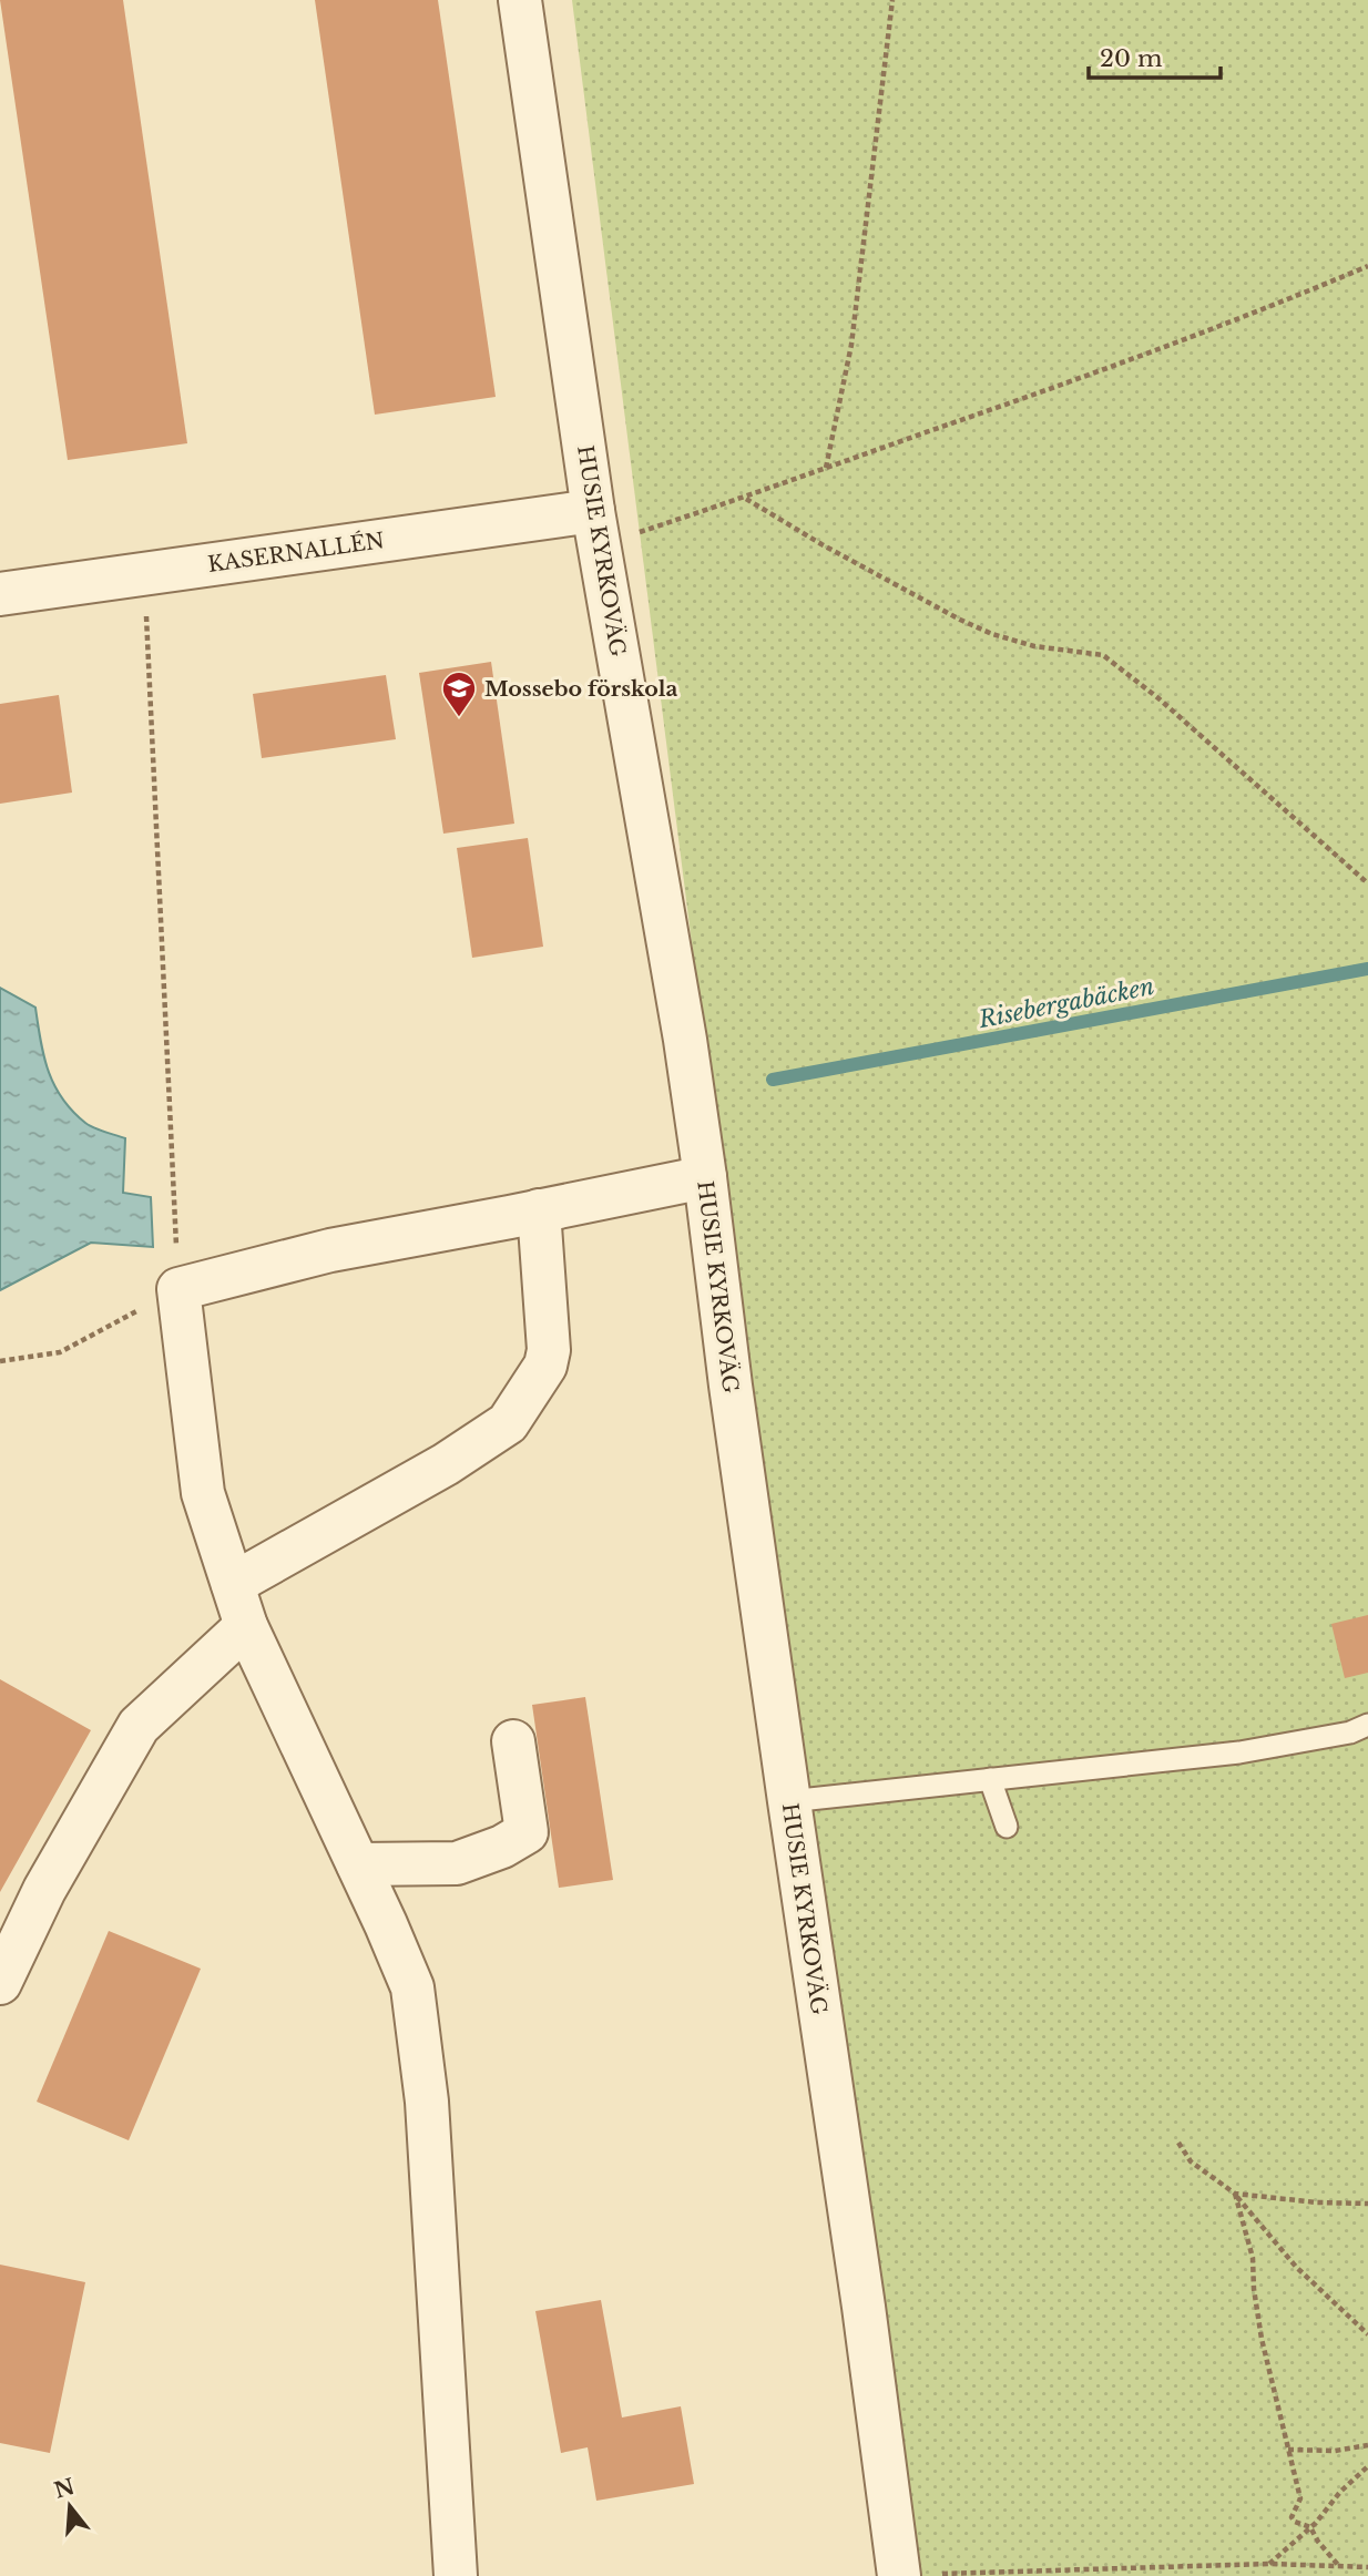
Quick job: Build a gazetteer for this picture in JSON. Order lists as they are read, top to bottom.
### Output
{
  "streets": {
    "street": ["HUSIE KYRKOVÄG", "KASERNALLÉN"]
  },
  "crossings": [
    ["HUSIE KYRKOVÄG", "KASERNALLÉN"]
  ],
  "water": ["Risebergabäcken"],
  "places": {
    "school or university": ["Mossebo förskola"]
  },
  "scale_bar": "20 m",
  "north": "top"
}
